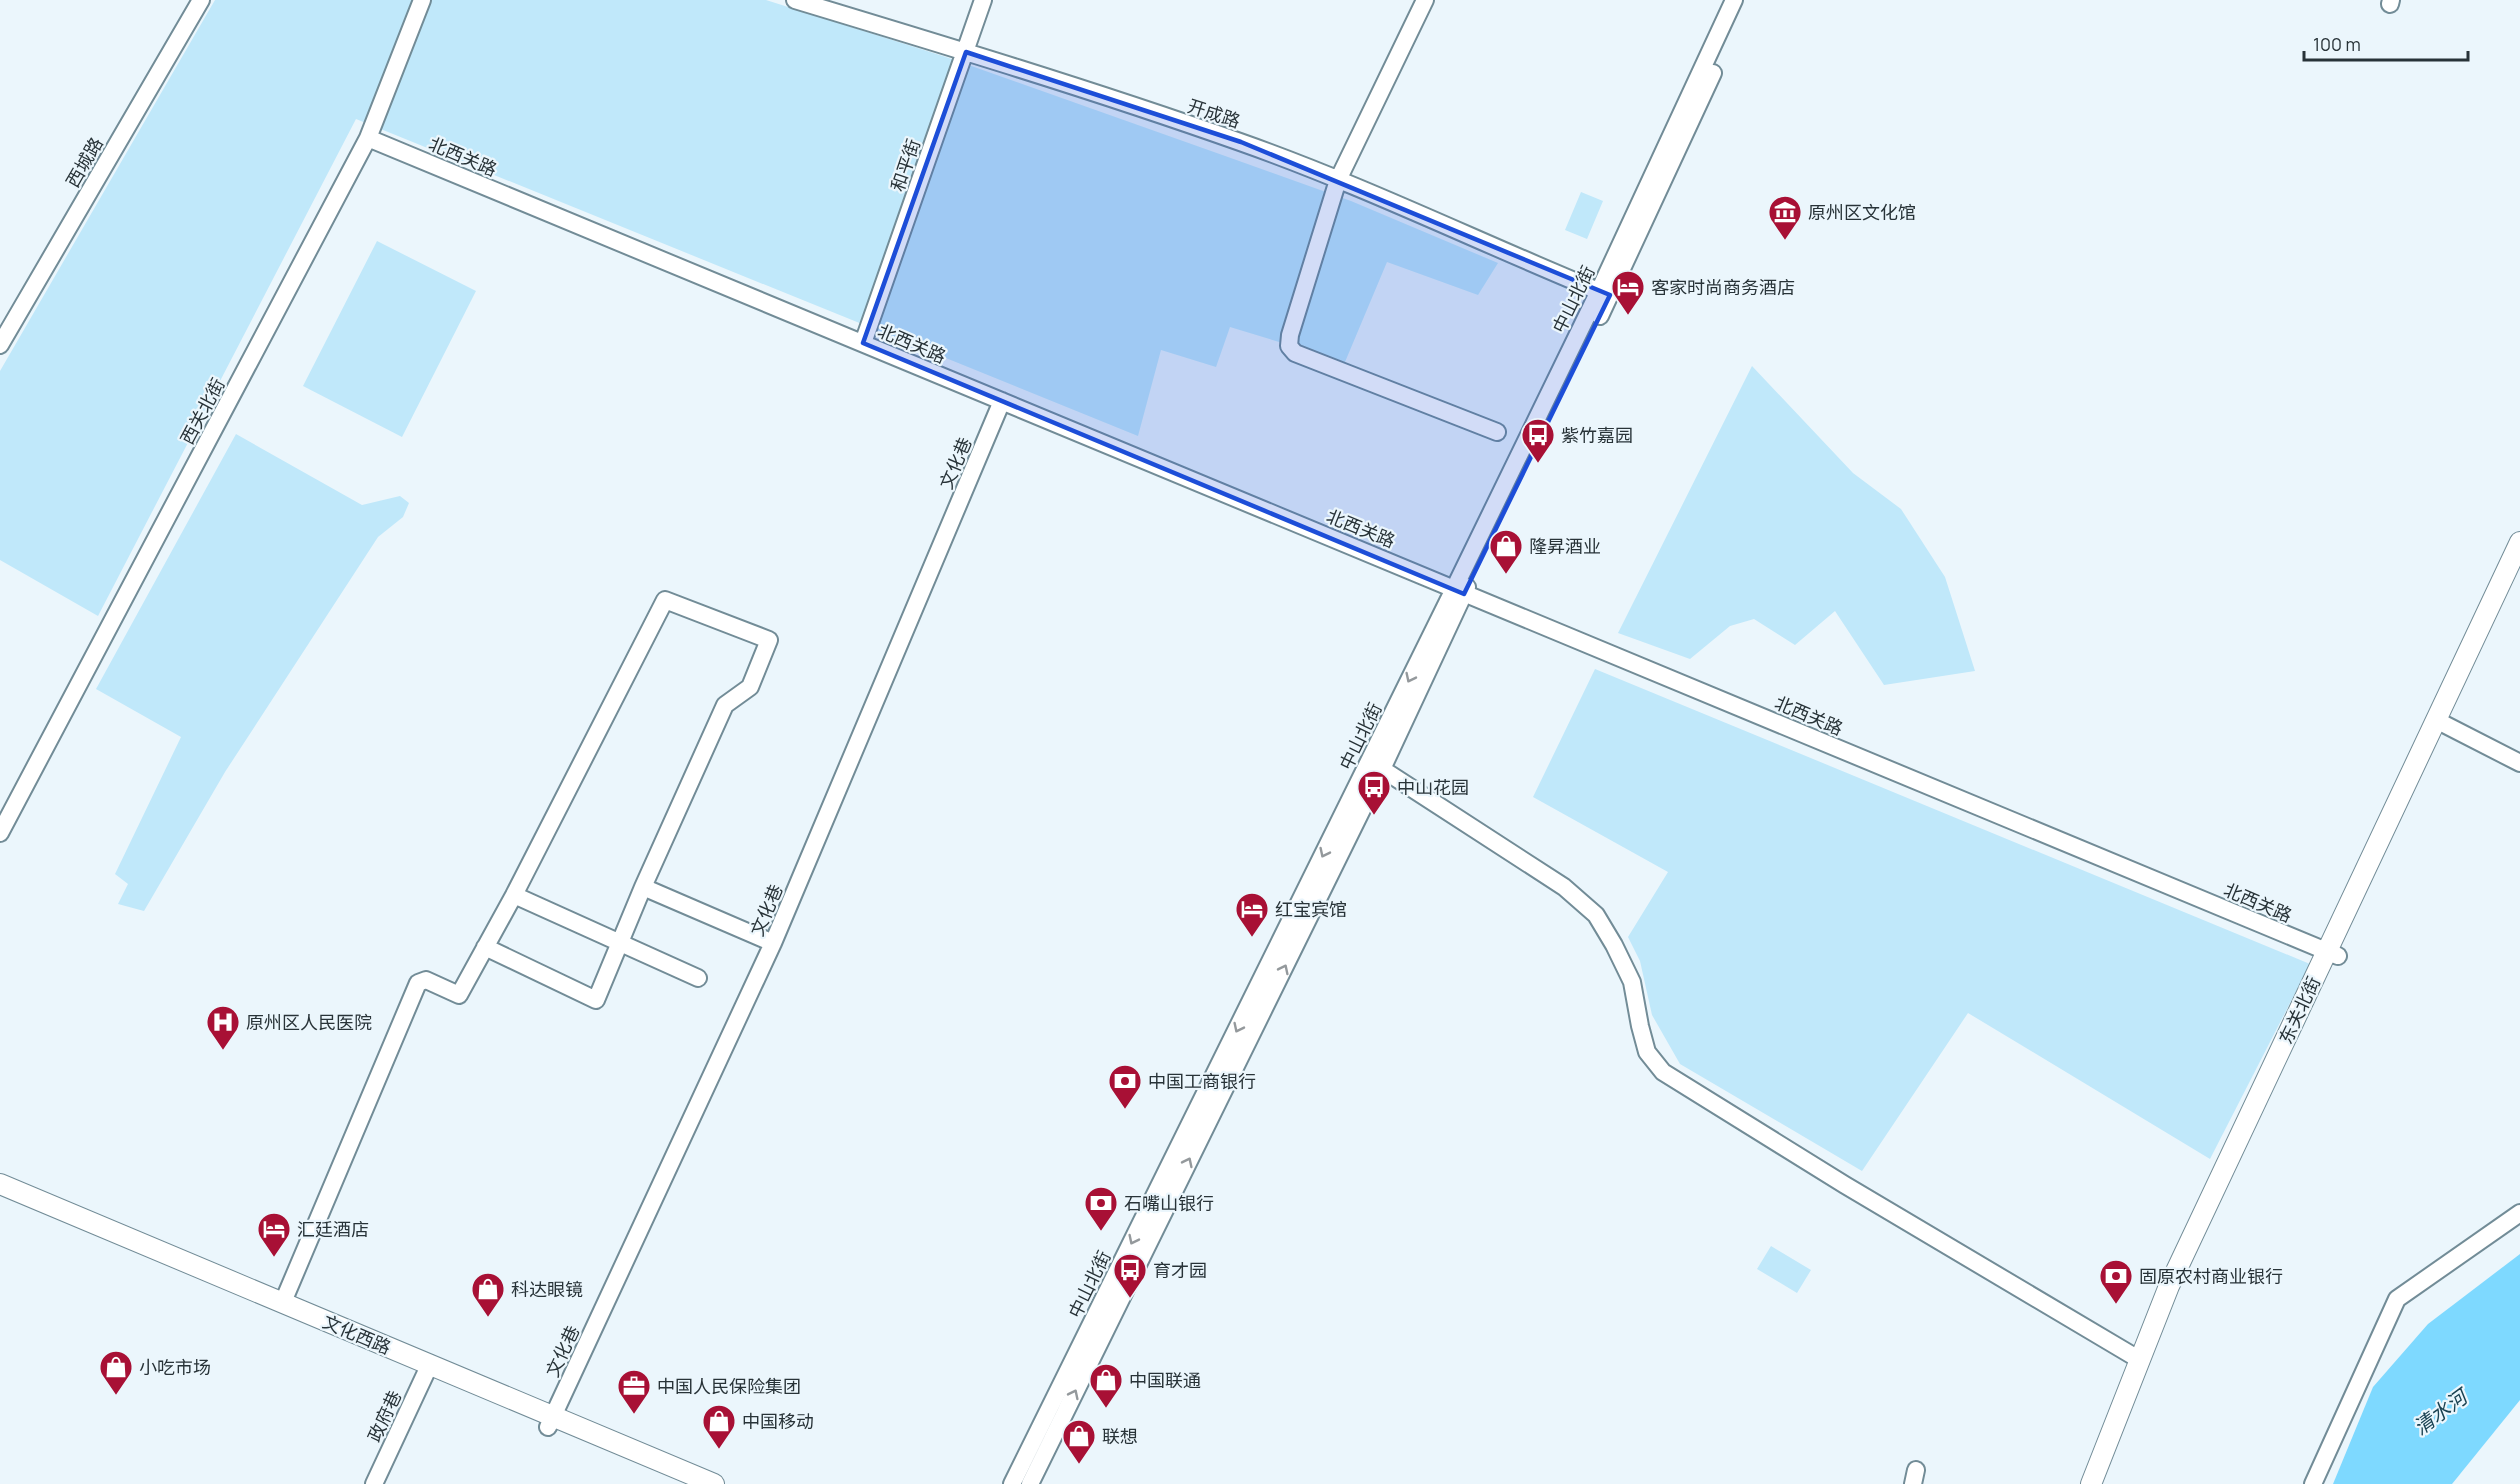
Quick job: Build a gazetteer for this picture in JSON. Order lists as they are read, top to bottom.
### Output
{
  "streets": {
    "main road": ["东关北街", "文化西路"],
    "street": [
      "开成路",
      "北西关路",
      "西城路",
      "和平街",
      "中山北街",
      "西关北街",
      "文化巷",
      "政府巷"
    ]
  },
  "crossings": [
    ["开成路", "和平街"],
    ["开成路", "中山北街"],
    ["北西关路", "和平街"],
    ["北西关路", "中山北街"],
    ["北西关路", "西关北街"],
    ["北西关路", "文化巷"],
    ["北西关路", "东关北街"],
    ["文化巷", "文化西路"],
    ["文化西路", "政府巷"]
  ],
  "water": ["清水河"],
  "places": {
    "museum": ["原州区文化馆"],
    "hotel": ["客家时尚商务酒店", "红宝宾馆", "汇廷酒店"],
    "bus stop": ["紫竹嘉园", "中山花园", "育才园"],
    "shop": [
      "隆昇酒业",
      "科达眼镜",
      "小吃市场",
      "中国联通",
      "中国移动",
      "联想"
    ],
    "hospital": ["原州区人民医院"],
    "bank": ["中国工商银行", "石嘴山银行", "固原农村商业银行"],
    "office": ["中国人民保险集团"]
  },
  "scale_bar": "100 m"
}
